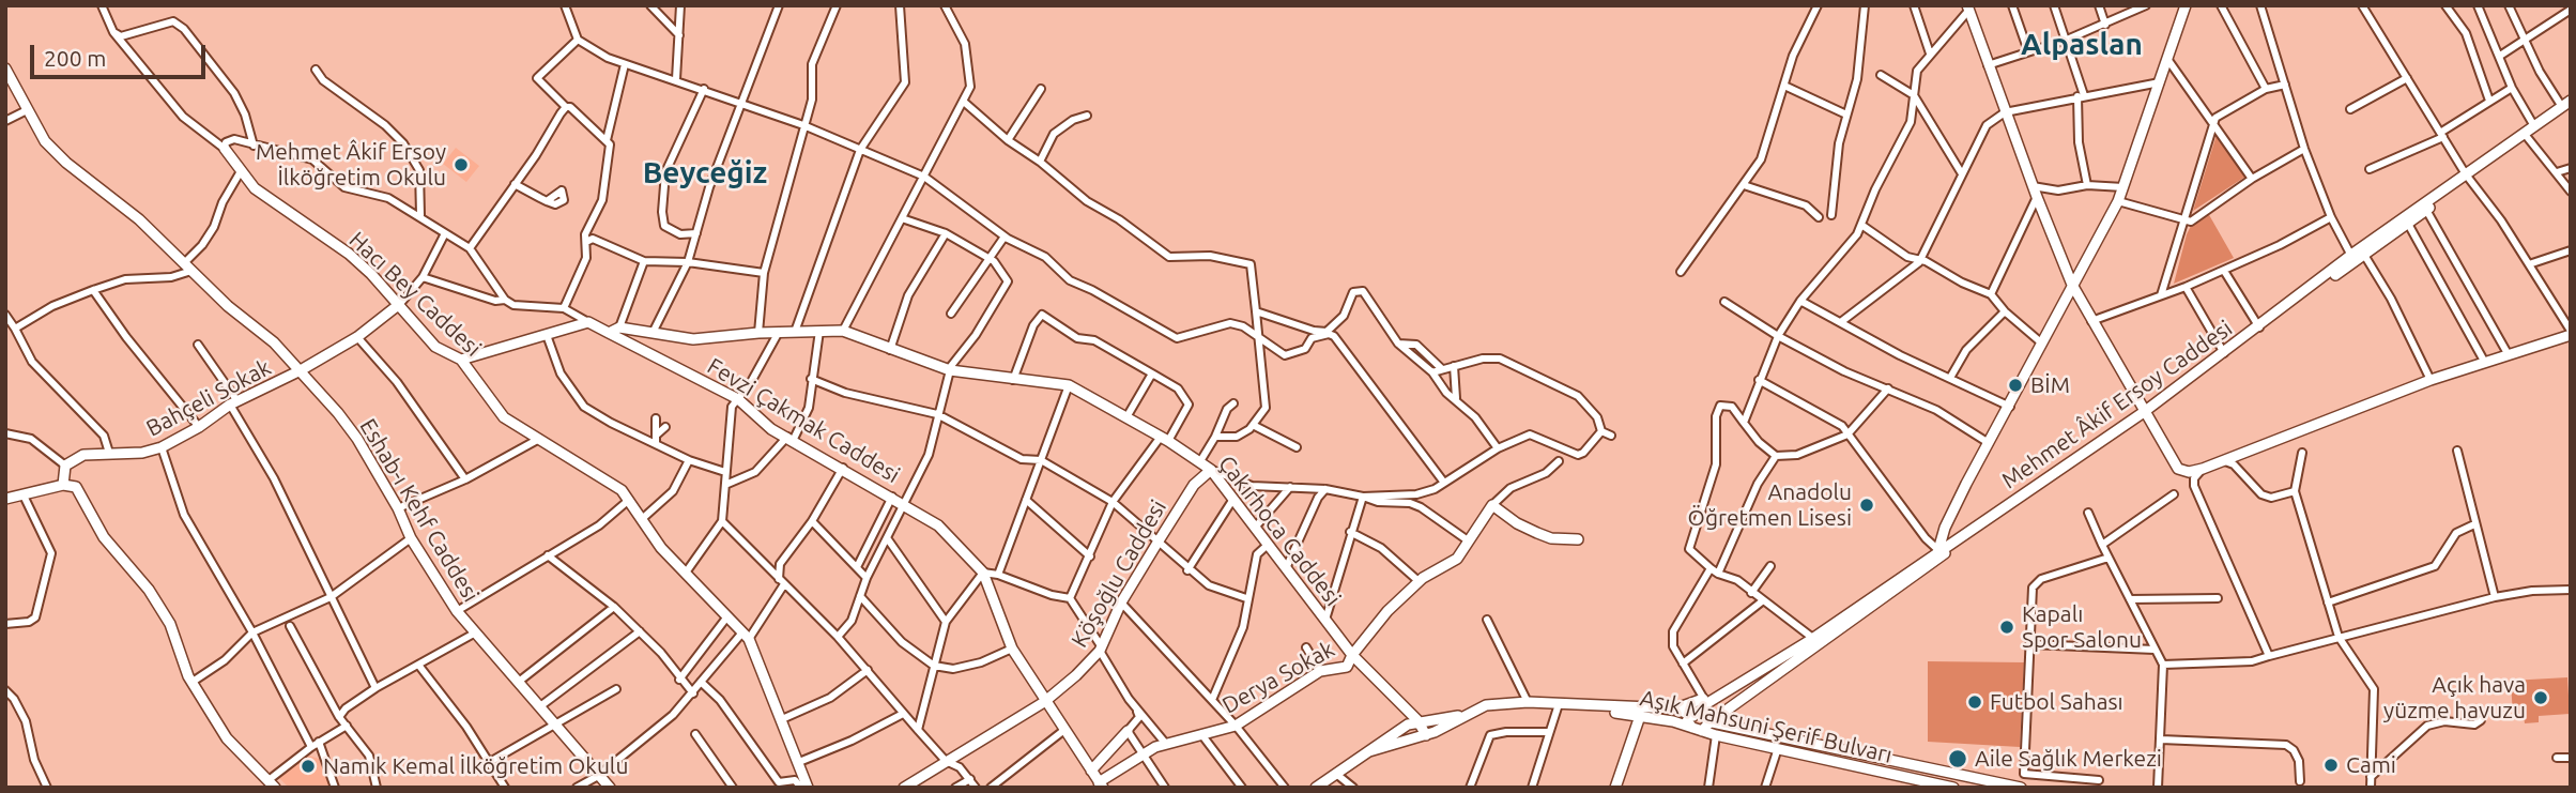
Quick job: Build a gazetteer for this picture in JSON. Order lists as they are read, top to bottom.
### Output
{
  "streets": {
    "street": [
      "Hacı Bey Caddesi",
      "Bahçeli Sokak",
      "Mehmet Âkif Ersoy Caddesi",
      "Fevzi Çakmak Caddesi",
      "Eshab-ı Kehf Caddesi",
      "Çakırhoca Caddesi",
      "Köşoğlu Caddesi",
      "Derya Sokak",
      "Aşık Mahsuni Şerif Bulvarı"
    ]
  },
  "crossings": [
    ["Hacı Bey Caddesi", "Bahçeli Sokak"],
    ["Bahçeli Sokak", "Eshab-ı Kehf Caddesi"],
    ["Mehmet Âkif Ersoy Caddesi", "Aşık Mahsuni Şerif Bulvarı"],
    ["Fevzi Çakmak Caddesi", "Köşoğlu Caddesi"],
    ["Fevzi Çakmak Caddesi", "Derya Sokak"],
    ["Çakırhoca Caddesi", "Köşoğlu Caddesi"],
    ["Çakırhoca Caddesi", "Derya Sokak"]
  ],
  "districts": ["Alpaslan", "Beyceğiz"],
  "places": [
    "Mehmet Âkif Ersoy İlköğretim Okulu",
    "BİM",
    "Anadolu Öğretmen Lisesi",
    "Kapalı Spor Salonu",
    "Açık hava yüzme havuzu",
    "Futbol Sahası",
    "Aile Sağlık Merkezi",
    "Cami",
    "Namık Kemal İlköğretim Okulu"
  ],
  "scale_bar": "200 m"
}
